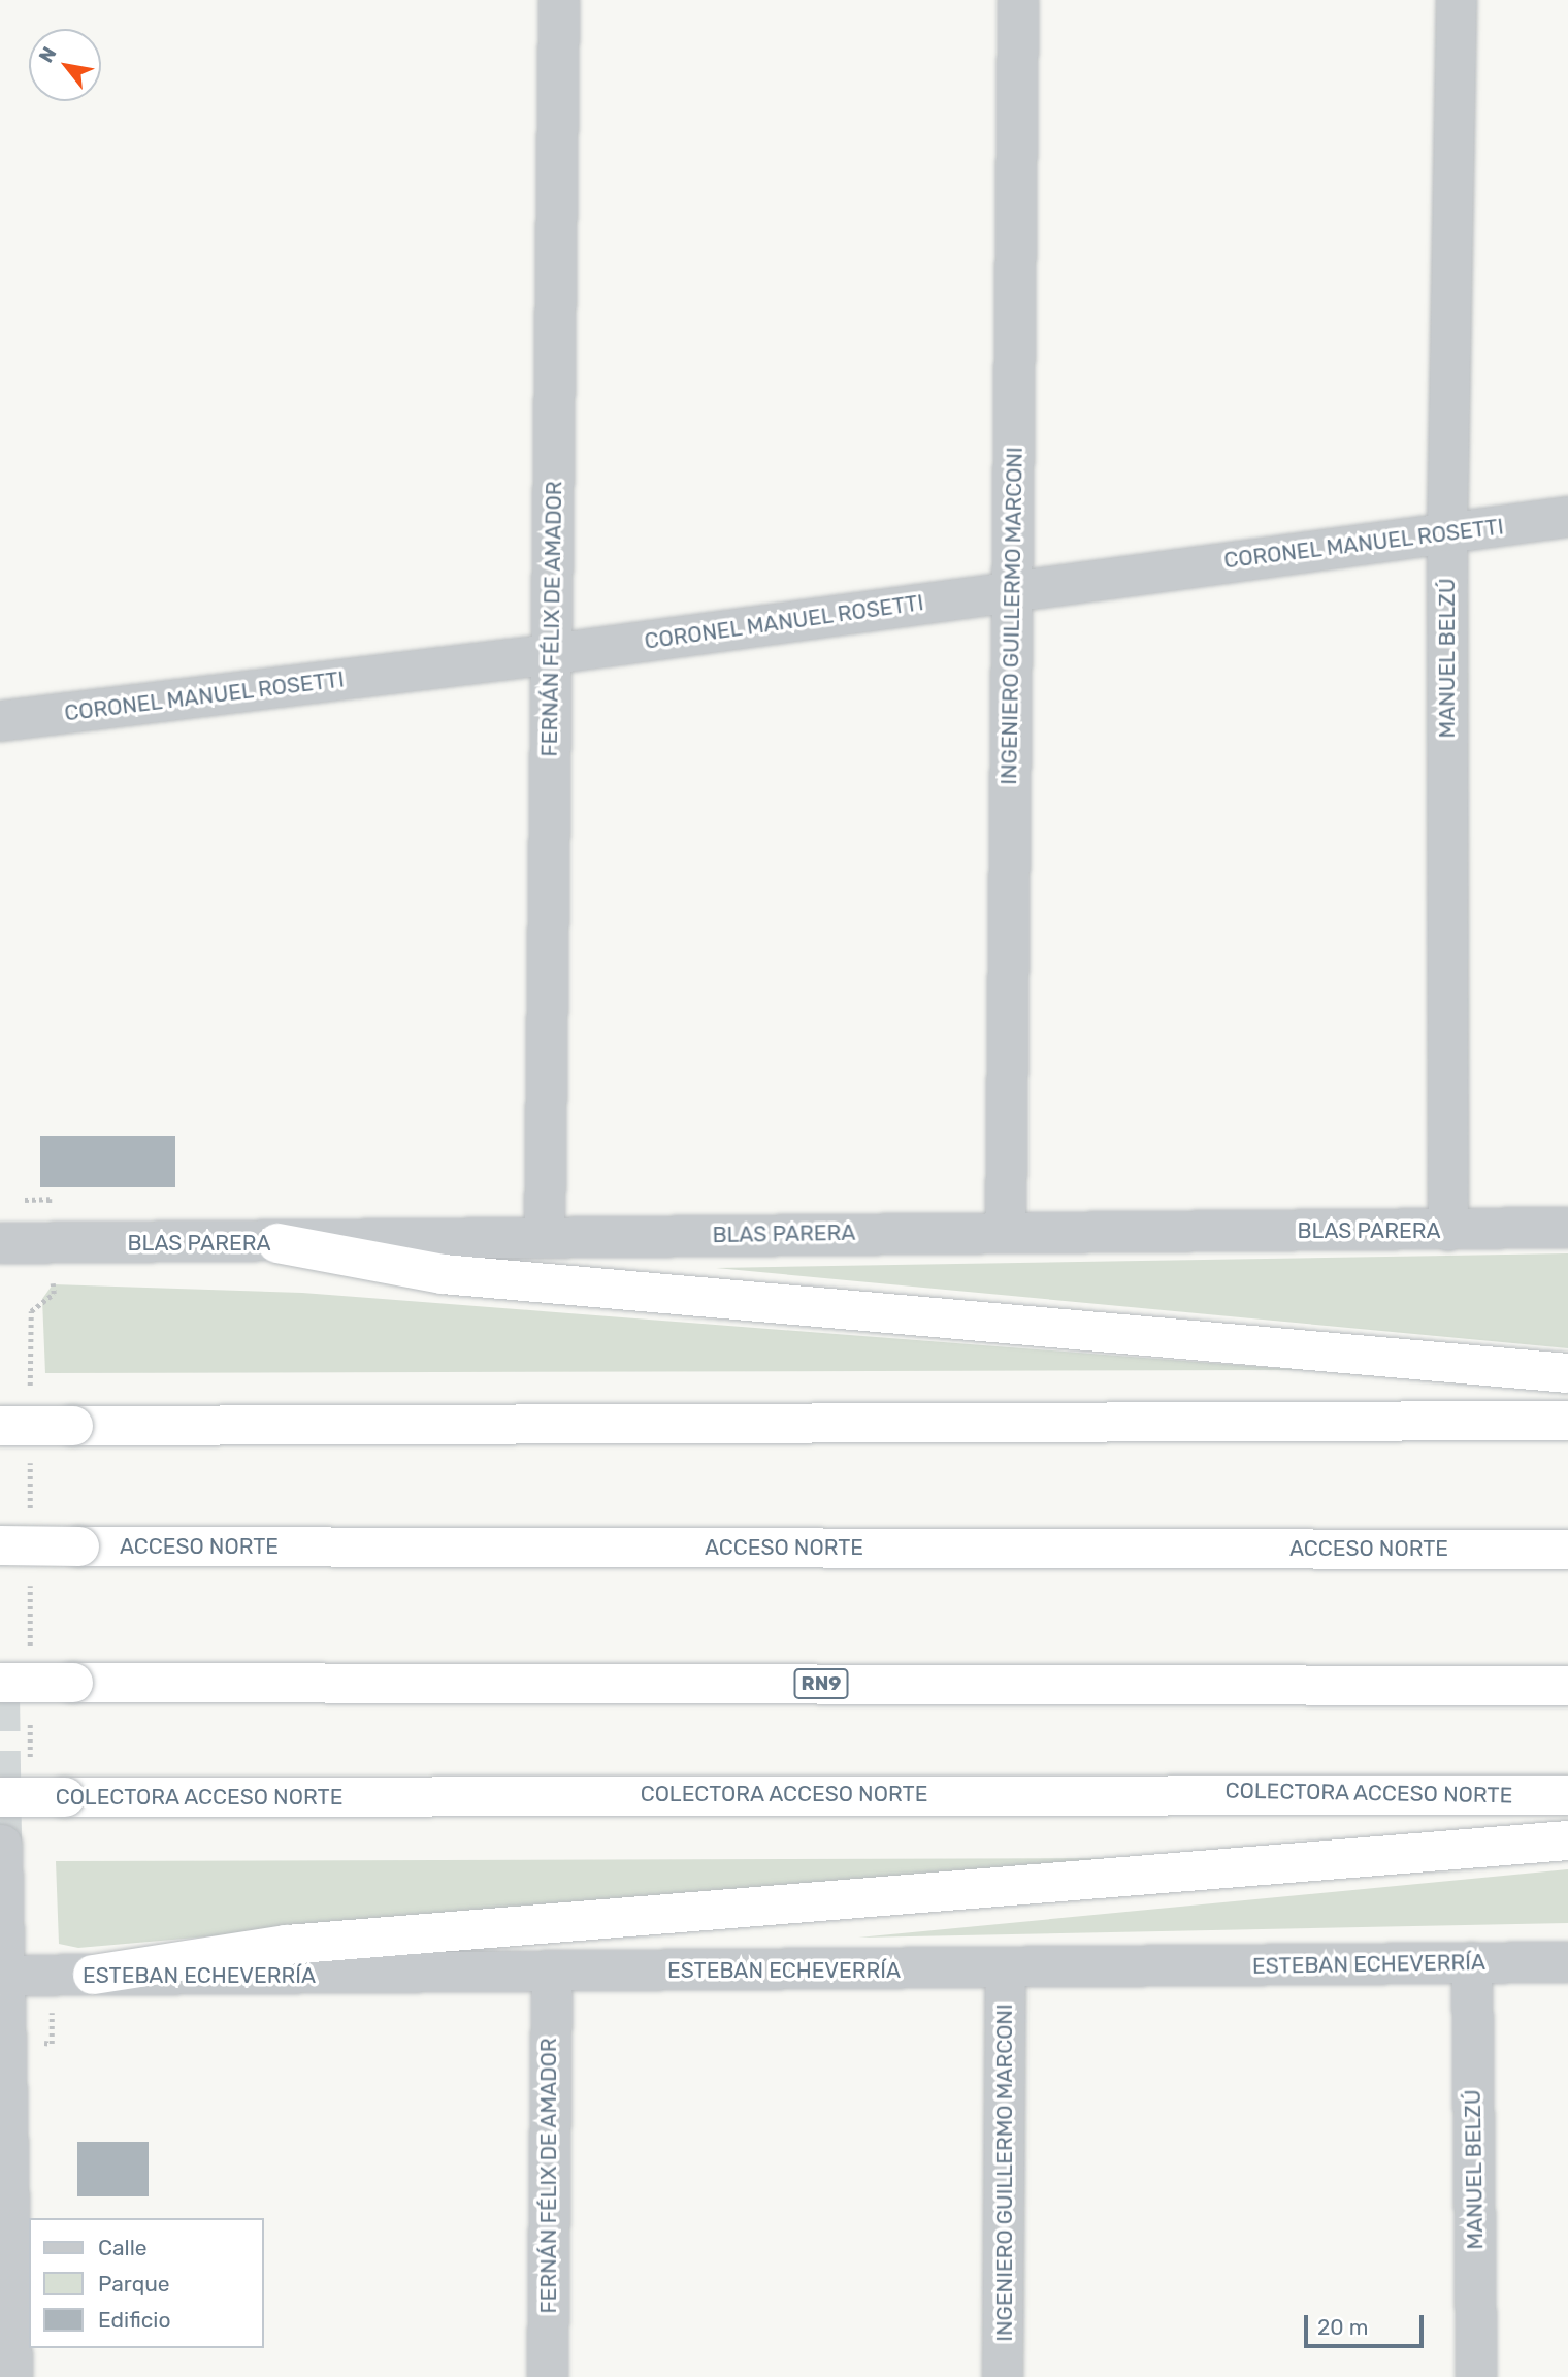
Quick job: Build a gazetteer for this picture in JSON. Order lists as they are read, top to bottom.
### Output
{
  "streets": {
    "highway": ["ACCESO NORTE", "RN9", "COLECTORA ACCESO NORTE"],
    "street": [
      "CORONEL MANUEL ROSETTI",
      "INGENIERO GUILLERMO MARCONI",
      "FERNÁN FÉLIX DE AMADOR",
      "MANUEL BELZÚ",
      "BLAS PARERA",
      "ESTEBAN ECHEVERRÍA"
    ]
  },
  "crossings": [
    ["CORONEL MANUEL ROSETTI", "INGENIERO GUILLERMO MARCONI"],
    ["CORONEL MANUEL ROSETTI", "FERNÁN FÉLIX DE AMADOR"],
    ["CORONEL MANUEL ROSETTI", "MANUEL BELZÚ"],
    ["INGENIERO GUILLERMO MARCONI", "BLAS PARERA"],
    ["INGENIERO GUILLERMO MARCONI", "ESTEBAN ECHEVERRÍA"],
    ["FERNÁN FÉLIX DE AMADOR", "BLAS PARERA"],
    ["FERNÁN FÉLIX DE AMADOR", "ESTEBAN ECHEVERRÍA"],
    ["MANUEL BELZÚ", "BLAS PARERA"],
    ["MANUEL BELZÚ", "ESTEBAN ECHEVERRÍA"]
  ],
  "legend": ["Calle", "Parque", "Edificio"],
  "scale_bar": "20 m",
  "north": "top left"
}
